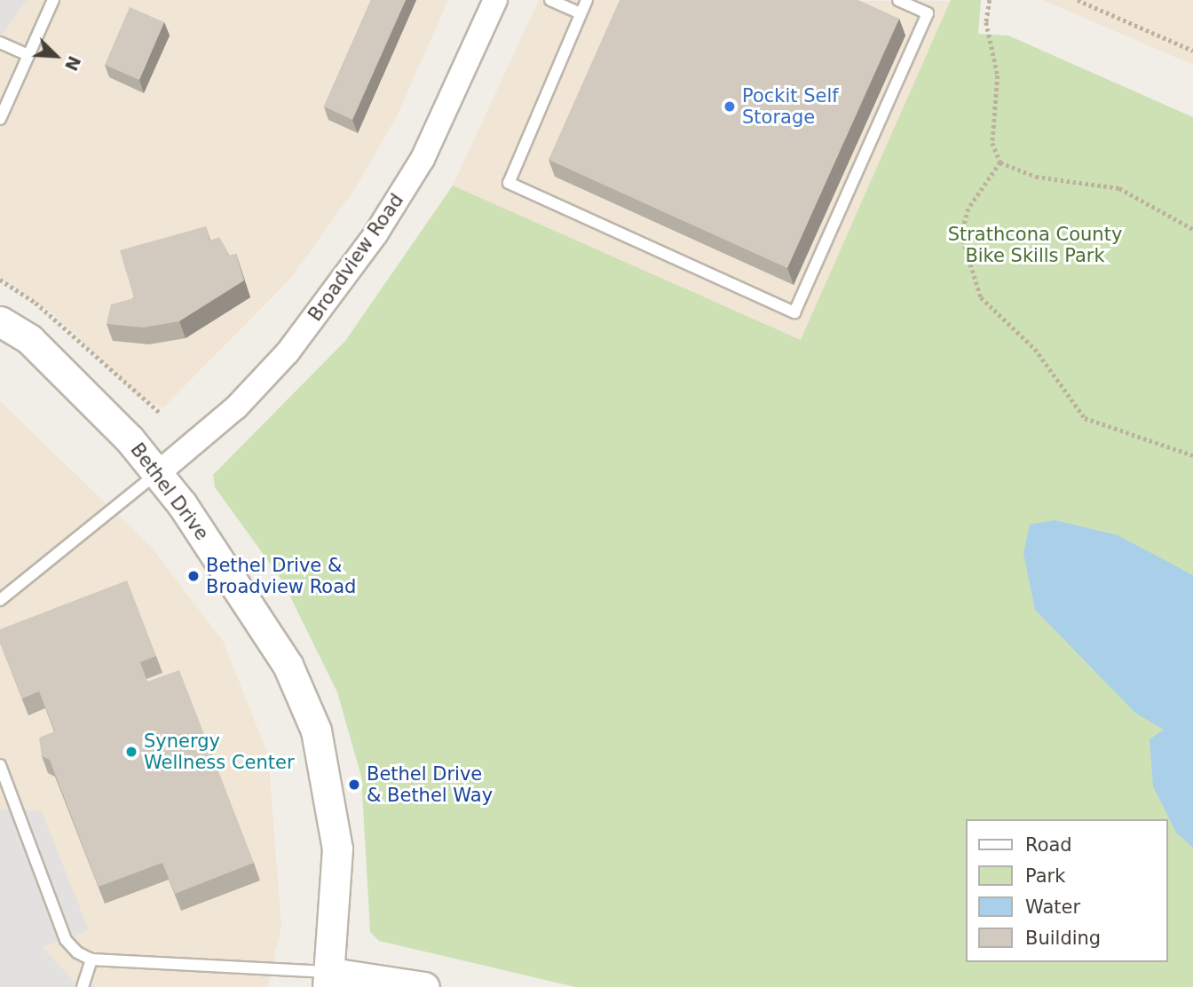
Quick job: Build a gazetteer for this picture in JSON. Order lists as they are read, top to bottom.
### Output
{
  "streets": {
    "street": ["Broadview Road", "Bethel Drive"]
  },
  "crossings": [
    ["Broadview Road", "Bethel Drive"]
  ],
  "parks": ["Strathcona County Bike Skills Park"],
  "places": [
    "Pockit Self Storage",
    "Bethel Drive & Broadview Road",
    "Synergy Wellness Center",
    "Bethel Drive & Bethel Way"
  ],
  "legend": [
    "Road",
    "Park",
    "Water",
    "Building"
  ],
  "north": "bottom right"
}
